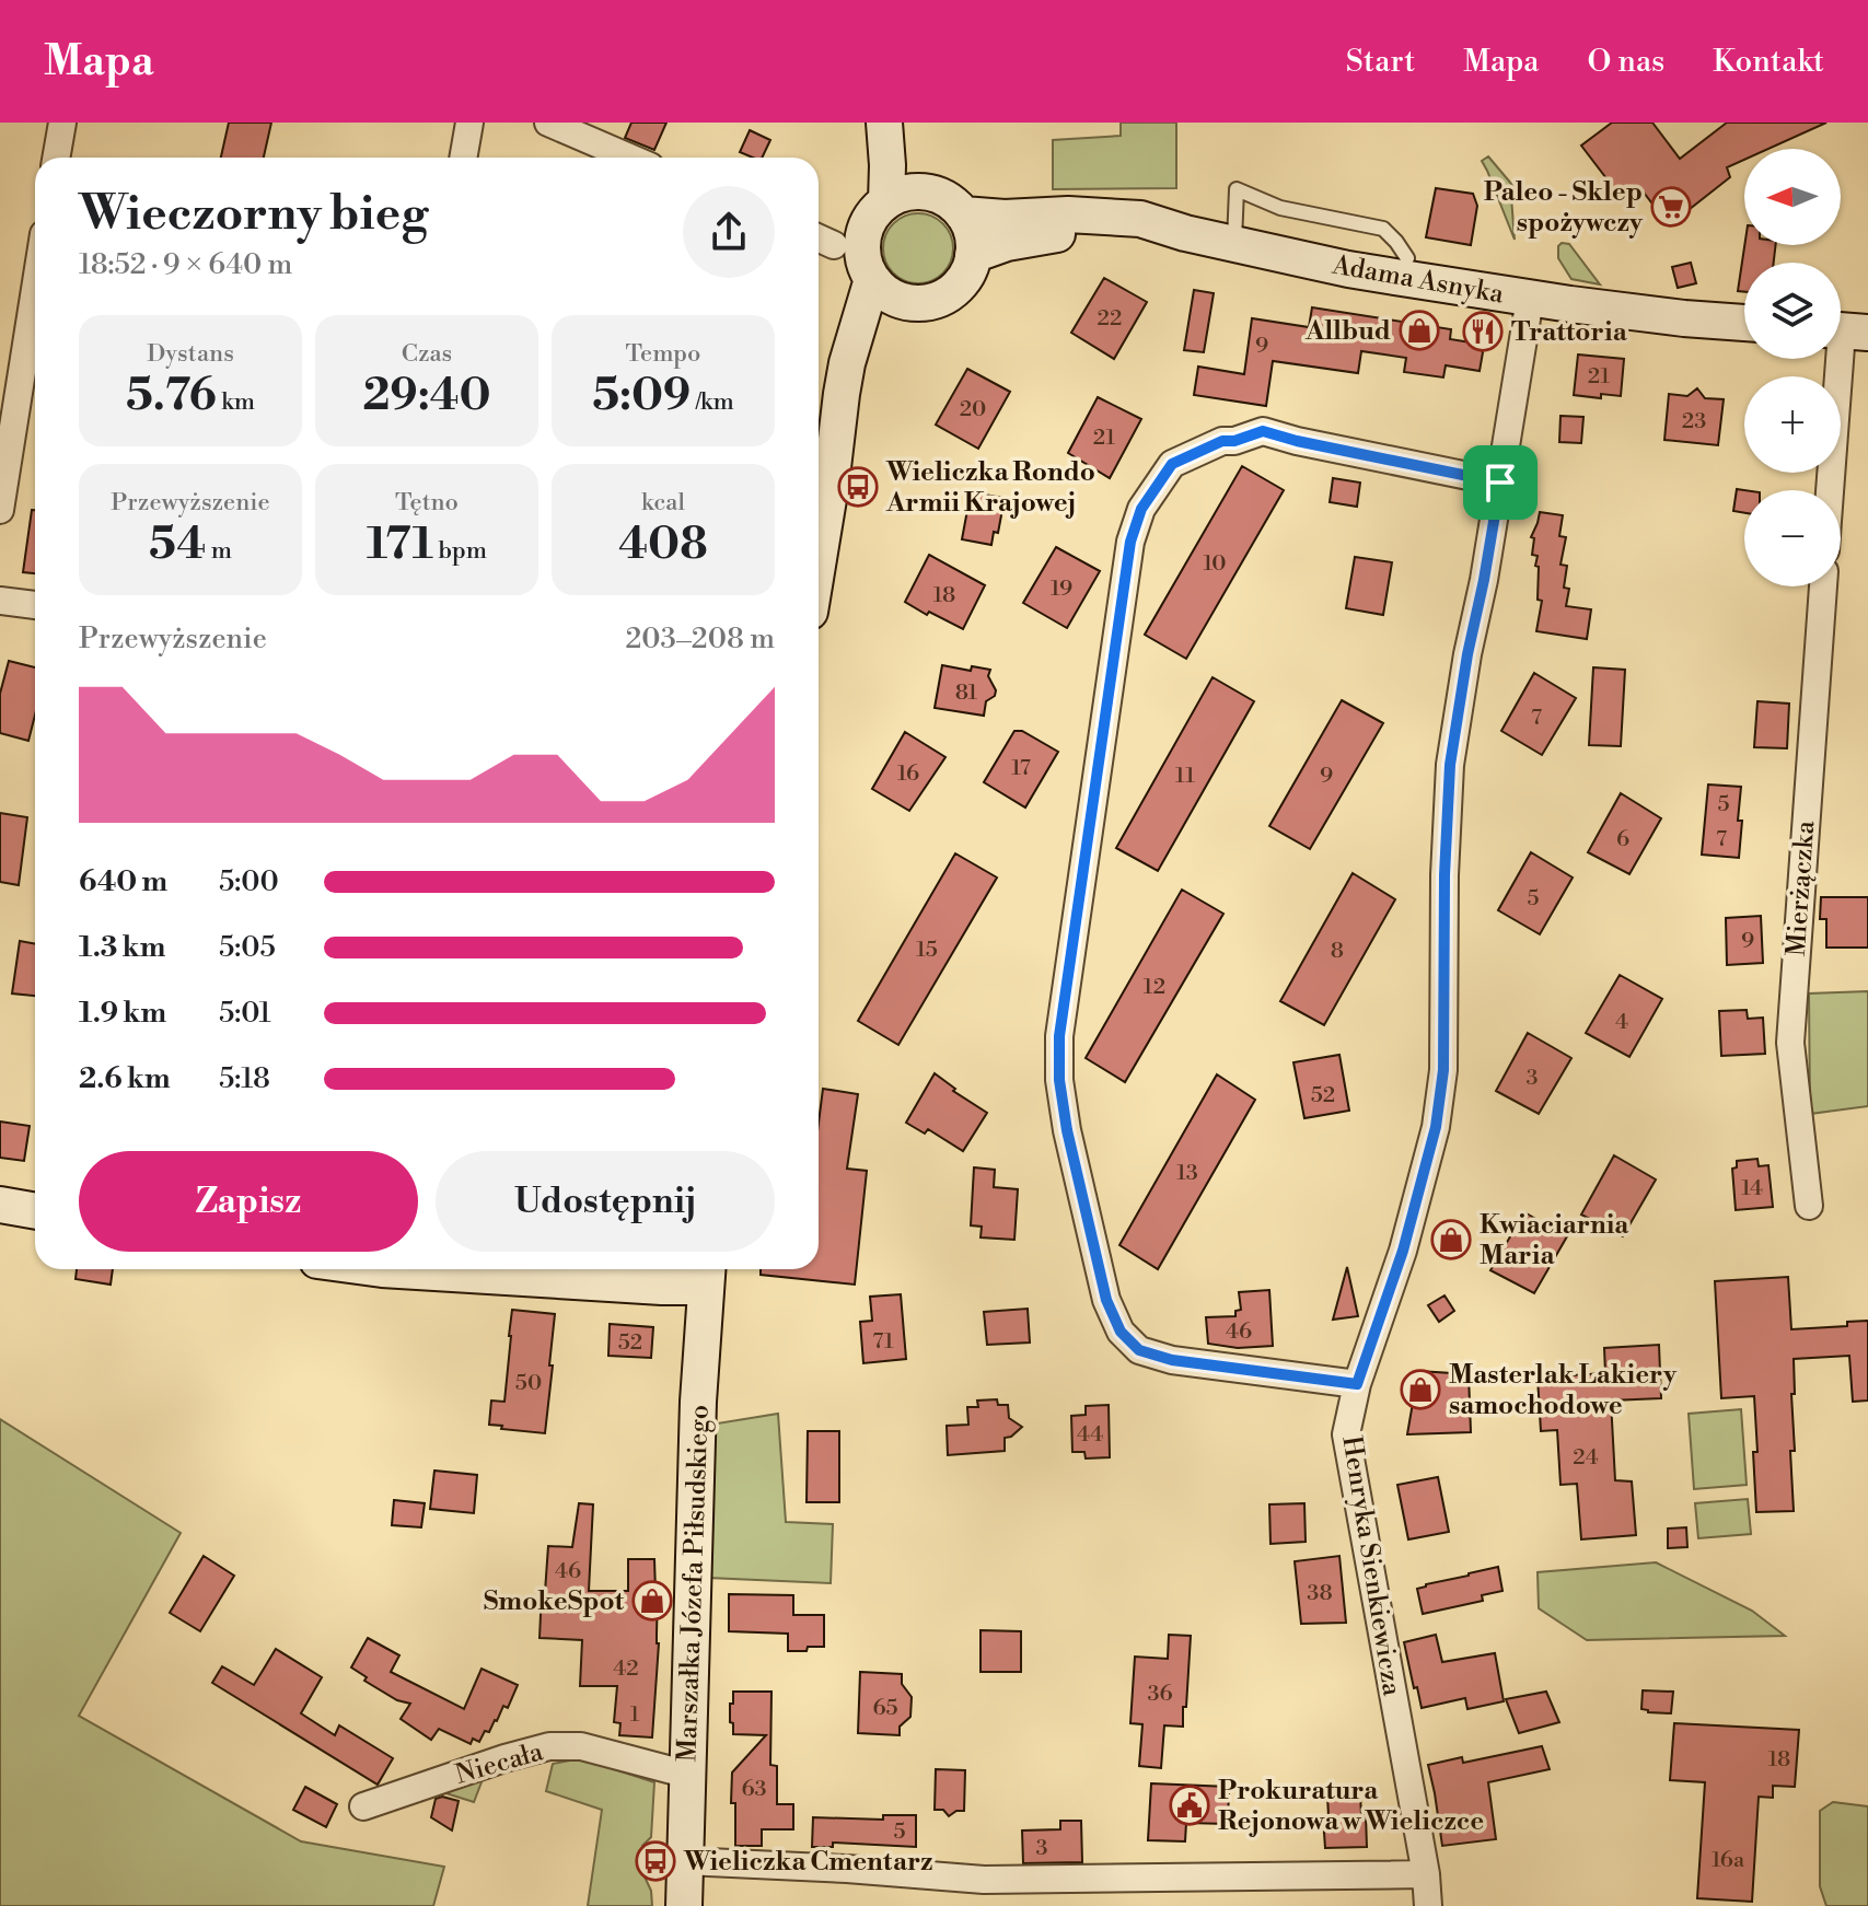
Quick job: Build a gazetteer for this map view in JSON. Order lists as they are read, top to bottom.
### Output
{
  "streets": {
    "main road": ["Adama Asnyka", "Marszałka Józefa Piłsudskiego"],
    "street": ["Mierżączka", "Henryka Sienkiewicza", "Niecała"]
  },
  "crossings": [
    ["Adama Asnyka", "Henryka Sienkiewicza"],
    ["Marszałka Józefa Piłsudskiego", "Niecała"]
  ],
  "places": {
    "supermarket": ["Paleo - Sklep spożywczy"],
    "shop": [
      "Allbud",
      "Kwiaciarnia Maria",
      "Masterlak Lakiery samochodowe",
      "SmokeSpot"
    ],
    "restaurant": ["Trattoria"],
    "bus stop": ["Wieliczka Rondo Armii Krajowej", "Wieliczka Cmentarz"],
    "public building": ["Prokuratura Rejonowa w Wieliczce"]
  },
  "house_numbers": [
    "22",
    "9",
    "21",
    "20",
    "23",
    "21",
    "10",
    "19",
    "18",
    "81",
    "7",
    "17",
    "16",
    "11",
    "9",
    "5",
    "6",
    "7",
    "5",
    "9",
    "15",
    "8",
    "12",
    "4",
    "3",
    "52",
    "13",
    "14",
    "46",
    "71",
    "52",
    "50",
    "44",
    "24",
    "46",
    "38",
    "42",
    "36",
    "65",
    "1",
    "18",
    "63",
    "5",
    "3",
    "16a"
  ],
  "north": "left",
  "page": {
    "header": "Mapa",
    "nav": [
      "Start",
      "Mapa",
      "O nas",
      "Kontakt"
    ],
    "map_buttons": ["+", "−"],
    "heading": ["Wieczorny bieg", "18:52 · 9 × 640 m"],
    "stats": [
      ["Dystans", "5.76 km"],
      ["Czas", "29:40"],
      ["Tempo", "5:09 /km"],
      ["Przewyższenie", "54 m"],
      ["Tętno", "171 bpm"],
      ["kcal", "408"]
    ],
    "chart": ["Przewyższenie", "203–208 m"],
    "list": [
      {
        "name": "640 m",
        "note": "5:00"
      },
      {
        "name": "1.3 km",
        "note": "5:05"
      },
      {
        "name": "1.9 km",
        "note": "5:01"
      },
      {
        "name": "2.6 km",
        "note": "5:18"
      }
    ],
    "buttons": ["Zapisz", "Udostępnij"]
  }
}
